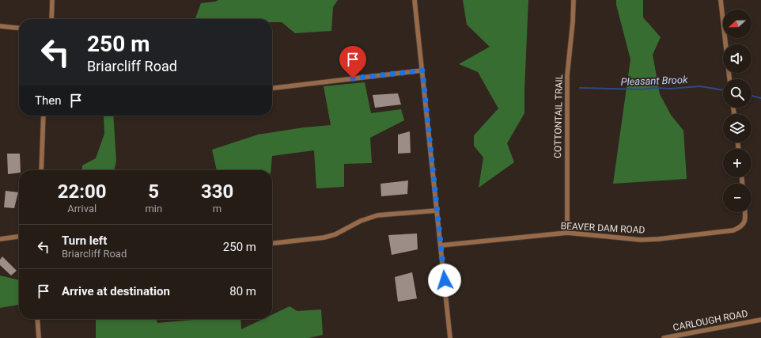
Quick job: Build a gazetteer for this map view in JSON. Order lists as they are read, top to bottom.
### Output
{
  "streets": {
    "street": ["COTTONTAIL TRAIL", "BEAVER DAM ROAD", "CARLOUGH ROAD"]
  },
  "crossings": [
    ["COTTONTAIL TRAIL", "BEAVER DAM ROAD"]
  ],
  "water": ["Pleasant Brook"],
  "north": "left",
  "page": {
    "map_buttons": ["+", "−"],
    "turn": ["250 m", "Briarcliff Road"],
    "then": "Then",
    "eta": [
      "22:00",
      "Arrival",
      "5",
      "min",
      "330",
      "m"
    ],
    "list": [
      {
        "name": "Turn left",
        "note": "Briarcliff Road",
        "value": "250 m"
      },
      {
        "name": "Arrive at destination",
        "value": "80 m"
      }
    ]
  }
}
